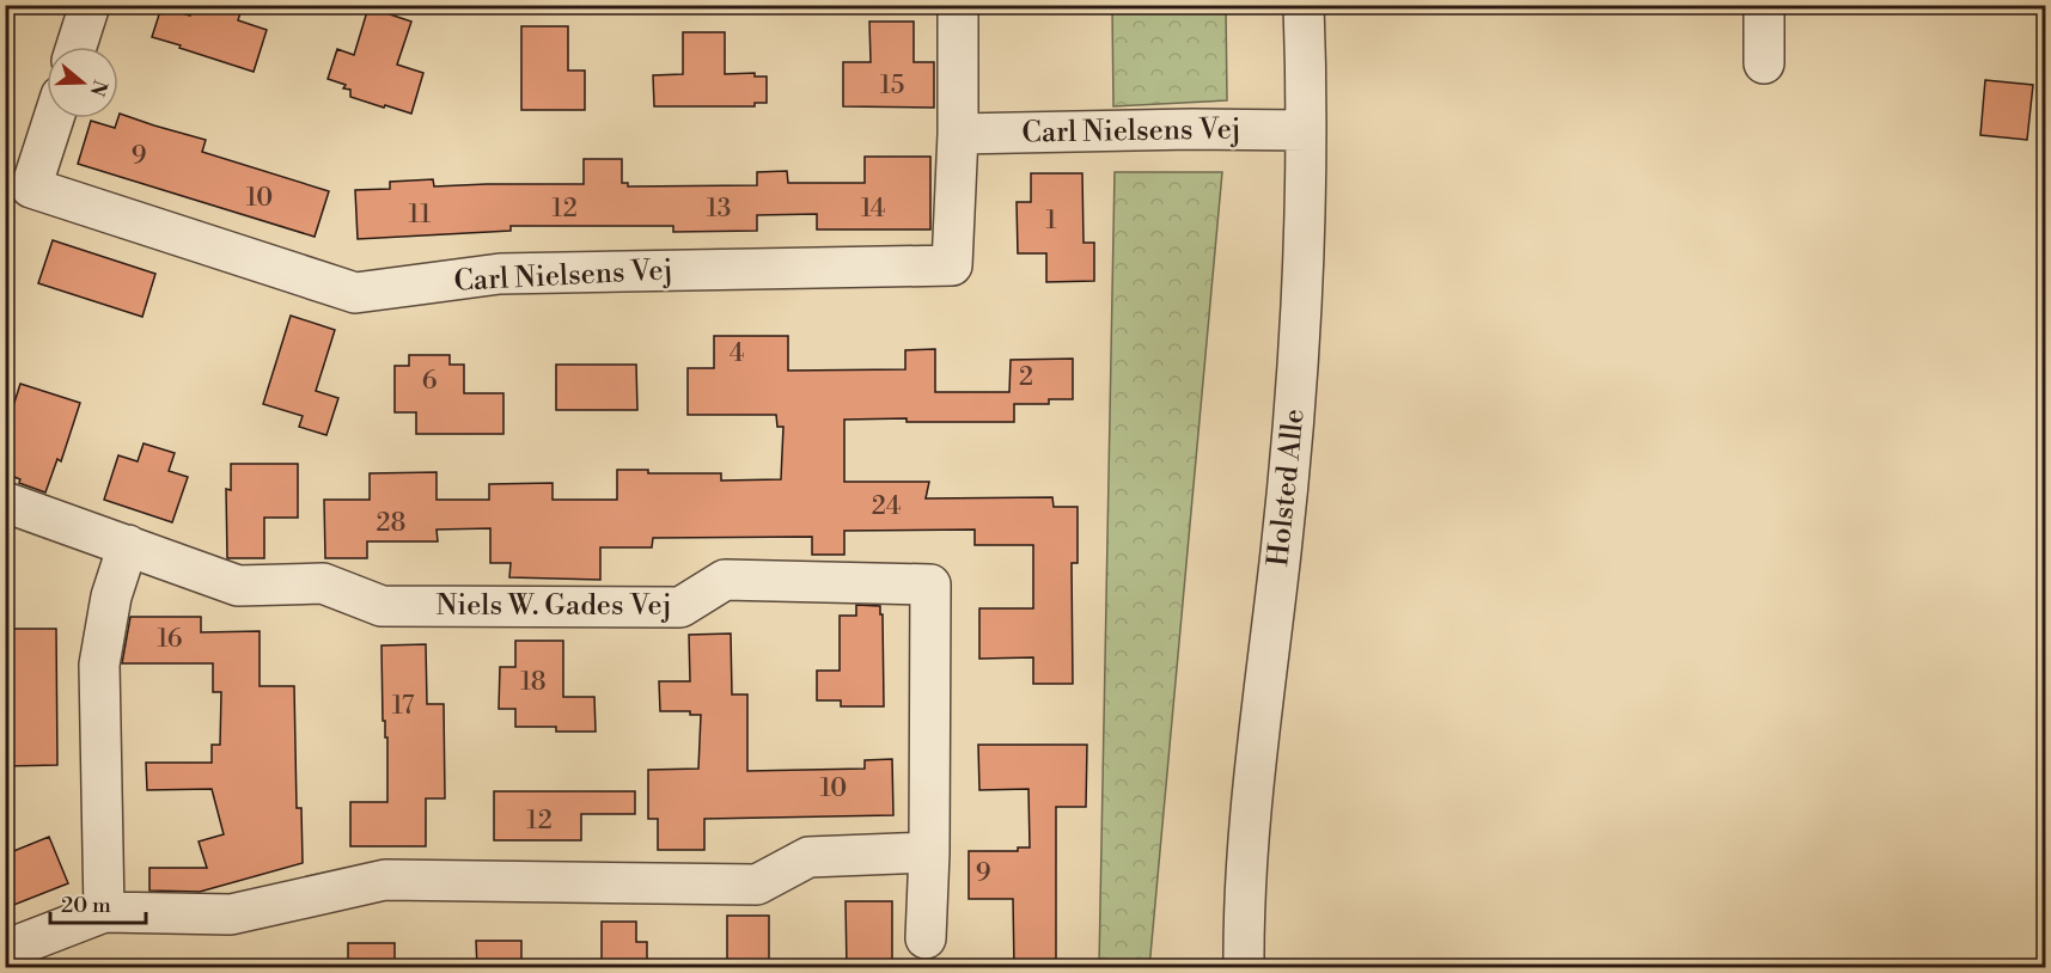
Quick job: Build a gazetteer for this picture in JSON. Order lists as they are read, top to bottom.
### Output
{
  "streets": {
    "street": ["Carl Nielsens Vej", "Holsted Alle", "Niels W. Gades Vej"]
  },
  "crossings": [
    ["Carl Nielsens Vej", "Holsted Alle"]
  ],
  "house_numbers": [
    "15",
    "9",
    "10",
    "12",
    "13",
    "14",
    "11",
    "1",
    "4",
    "2",
    "6",
    "24",
    "28",
    "16",
    "18",
    "17",
    "10",
    "12",
    "9"
  ],
  "scale_bar": "20 m",
  "north": "right"
}
